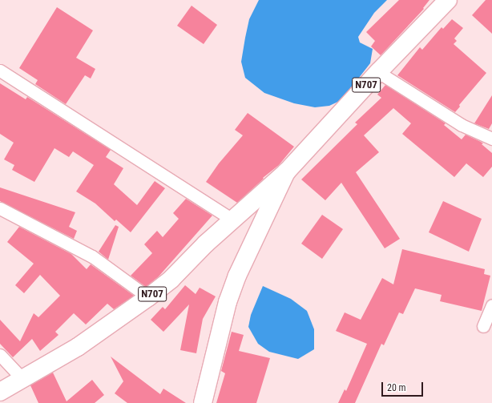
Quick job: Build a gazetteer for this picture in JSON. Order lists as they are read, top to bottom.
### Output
{
  "streets": {
    "main road": ["N707"]
  },
  "scale_bar": "20 m"
}
